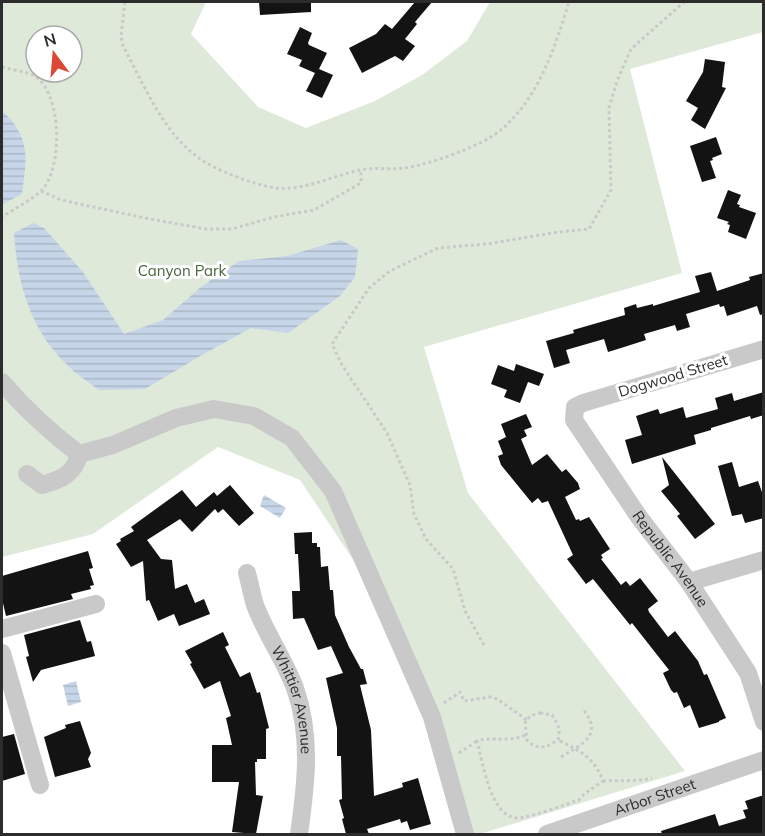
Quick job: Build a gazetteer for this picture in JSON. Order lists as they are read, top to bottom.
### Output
{
  "streets": {
    "street": [
      "Dogwood Street",
      "Republic Avenue",
      "Whittier Avenue",
      "Arbor Street"
    ]
  },
  "crossings": [
    ["Dogwood Street", "Republic Avenue"]
  ],
  "parks": ["Canyon Park"],
  "north": "top"
}
